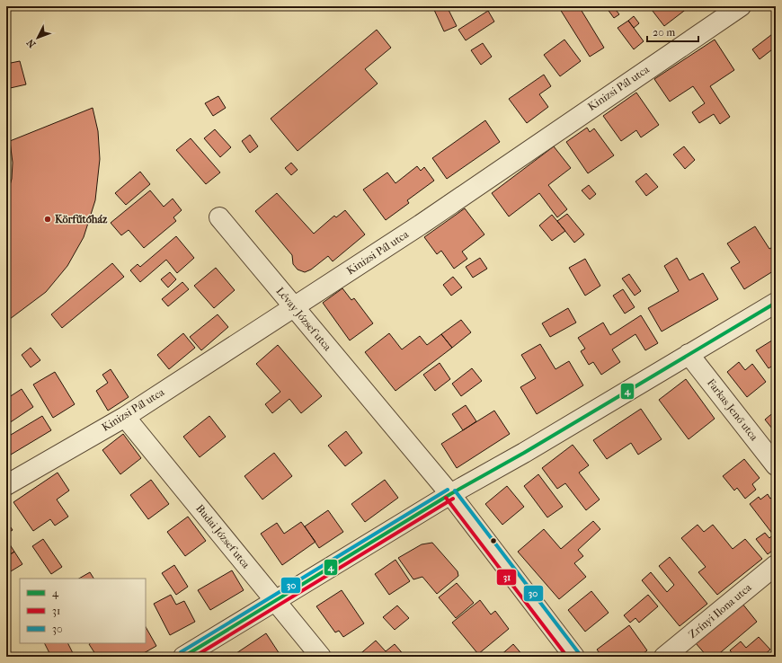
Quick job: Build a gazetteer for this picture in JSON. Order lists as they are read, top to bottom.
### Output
{
  "streets": {
    "street": [
      "Kinizsi Pál utca",
      "Lévay József utca",
      "Farkas Jenő utca",
      "Budai József utca",
      "Zrínyi Ilona utca"
    ]
  },
  "crossings": [
    ["Kinizsi Pál utca", "Lévay József utca"],
    ["Kinizsi Pál utca", "Budai József utca"]
  ],
  "places": ["Körfűtőház"],
  "lines": ["transit line 4", "transit line 30", "transit line 31"],
  "legend": ["4", "31", "30"],
  "scale_bar": "20 m",
  "north": "bottom left"
}
